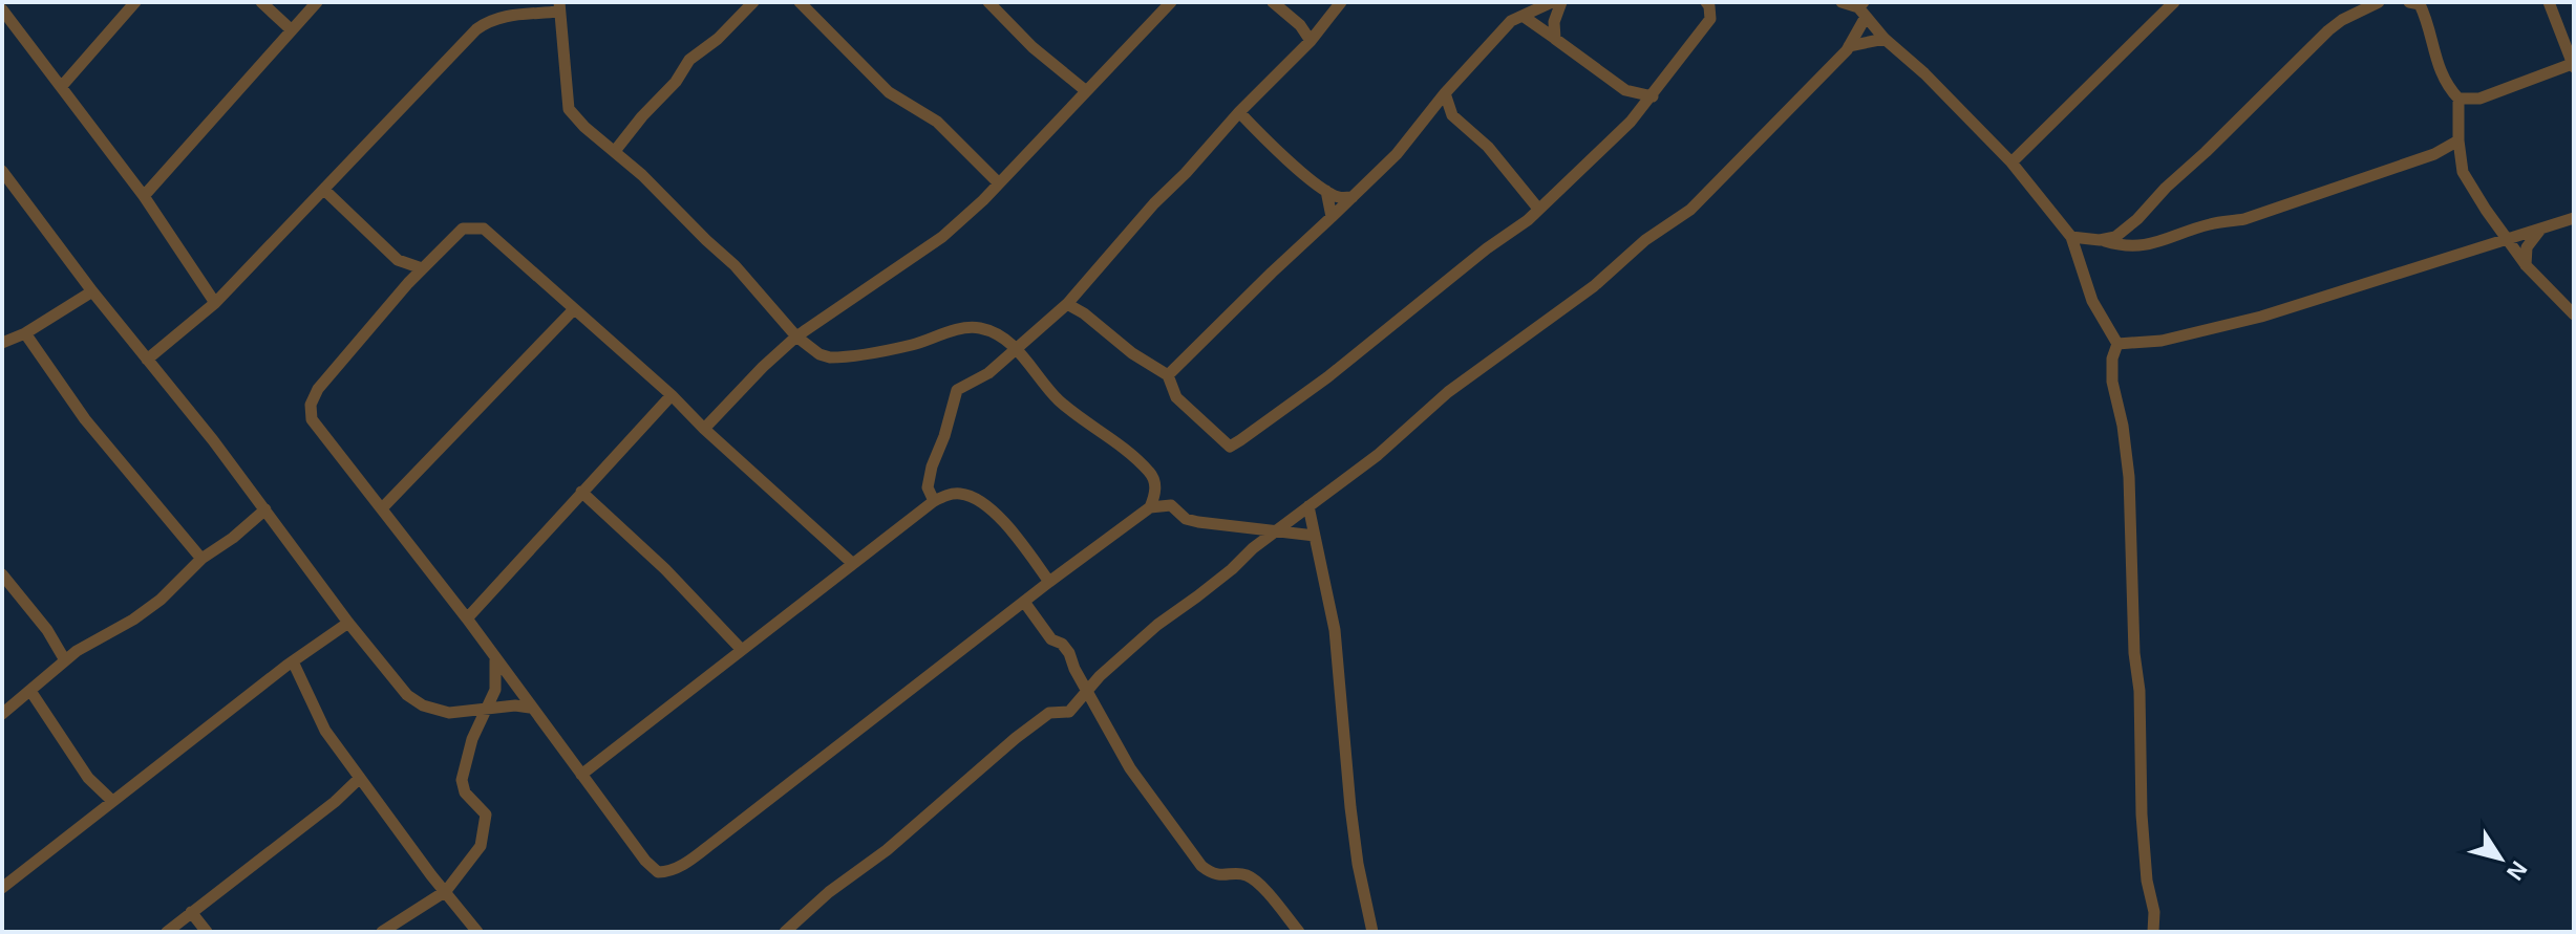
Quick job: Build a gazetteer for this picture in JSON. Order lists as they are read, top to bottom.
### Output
{
  "north": "bottom right"
}
